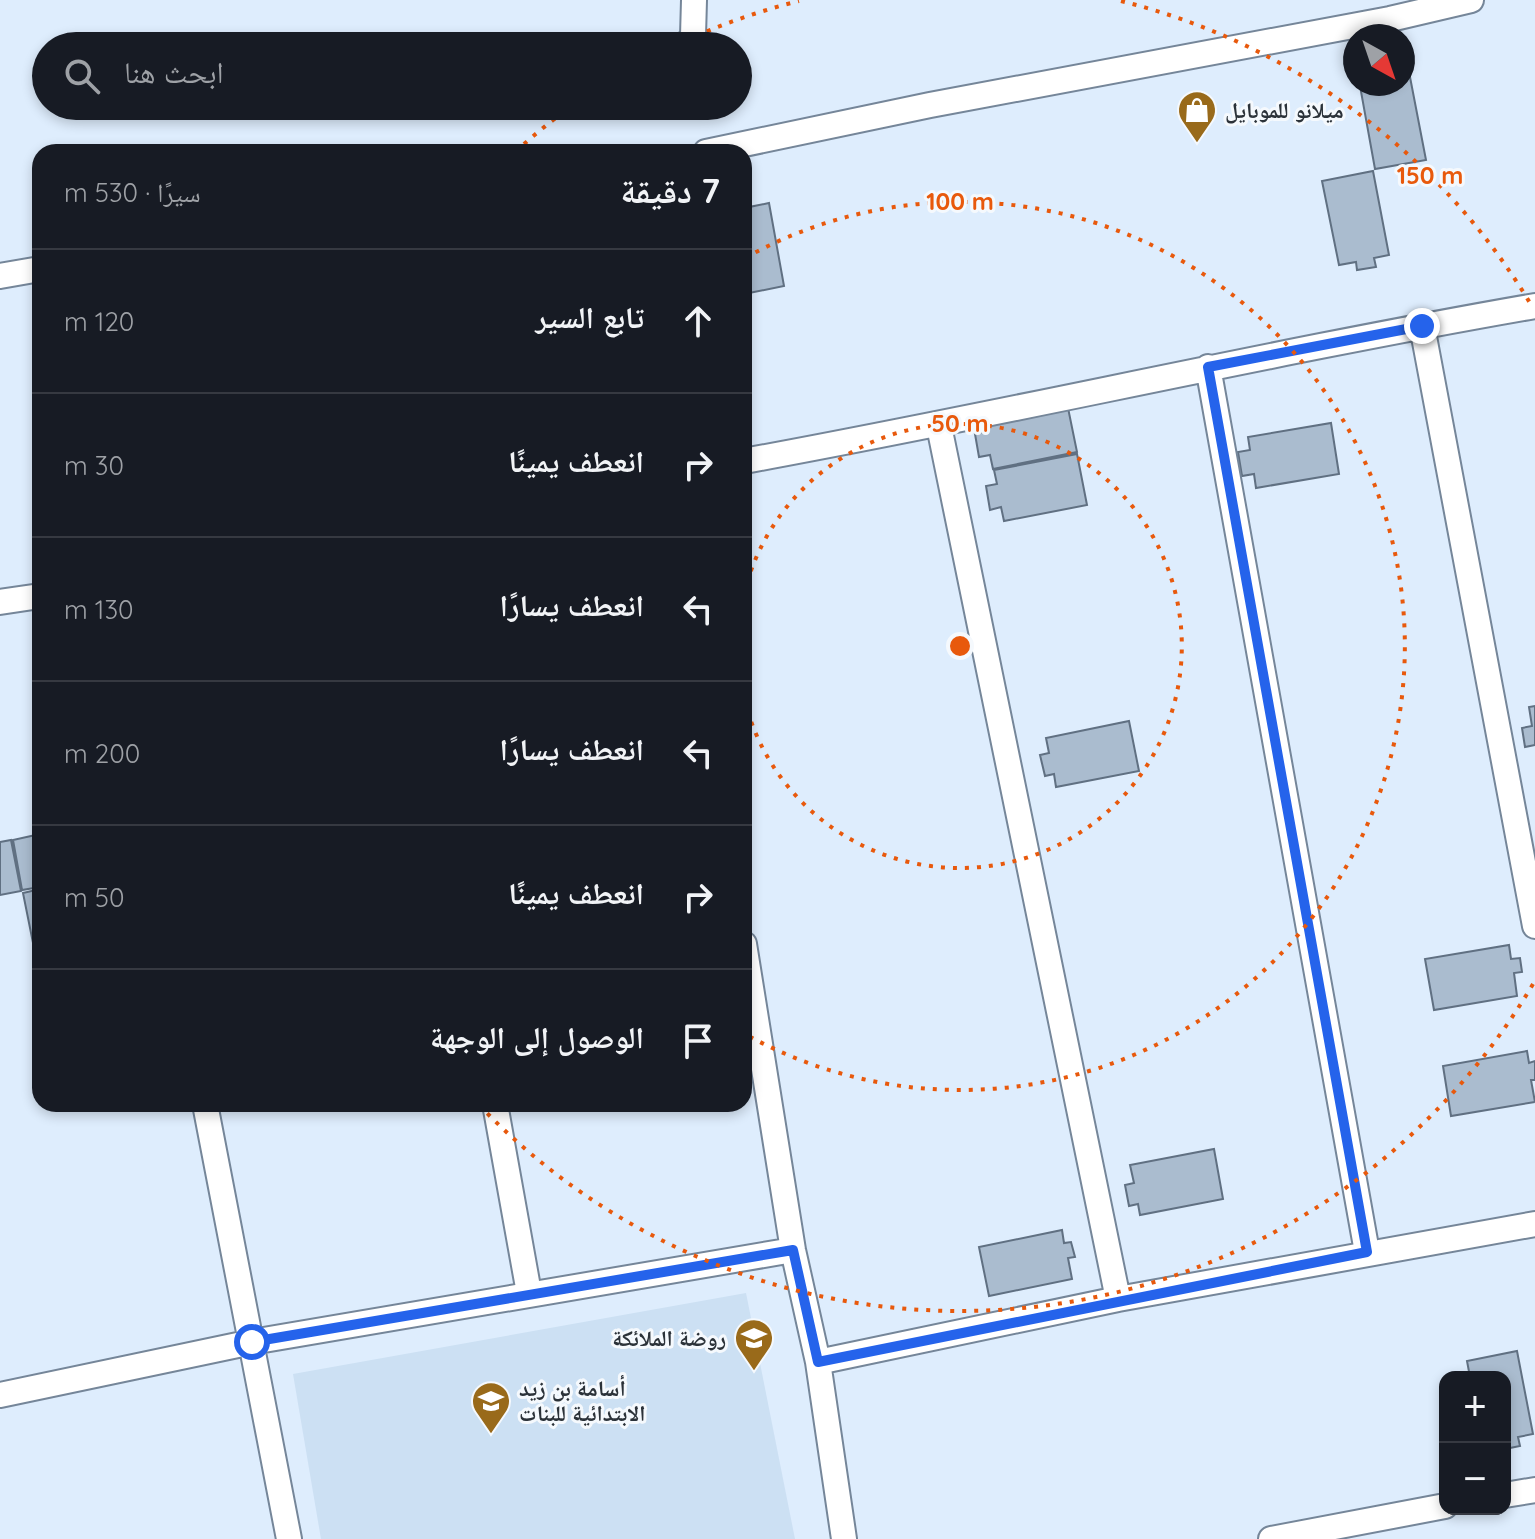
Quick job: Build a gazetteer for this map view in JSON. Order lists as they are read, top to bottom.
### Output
{
  "places": {
    "shop": ["ميلانو للموبايل"],
    "school or university": ["روضة الملائكة", "أسامة بن زيد الابتدائية للبنات"]
  },
  "north": "bottom right",
  "page": {
    "search": "ابحث هنا",
    "heading": ["7 دقيقة", "سيرًا · 530 m"],
    "list": [
      ["تابع السير", "120 m"],
      ["انعطف يمينًا", "30 m"],
      ["انعطف يسارًا", "130 m"],
      ["انعطف يسارًا", "200 m"],
      ["انعطف يمينًا", "50 m"],
      "الوصول إلى الوجهة"
    ],
    "map_buttons": ["+", "−"]
  },
  "rings": ["150 m", "100 m", "50 m"]
}
